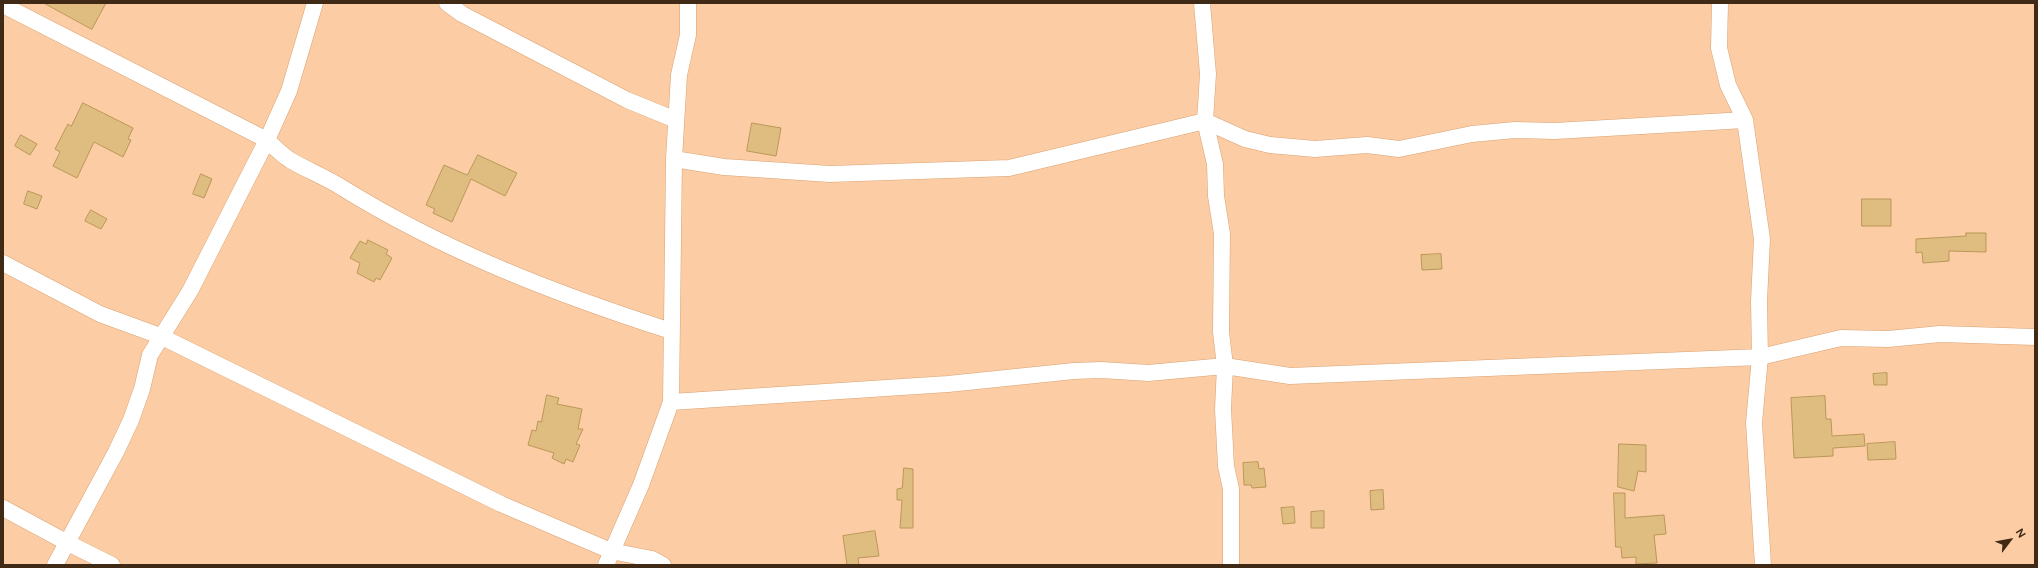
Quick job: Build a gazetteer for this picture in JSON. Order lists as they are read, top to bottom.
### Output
{
  "north": "top right"
}
